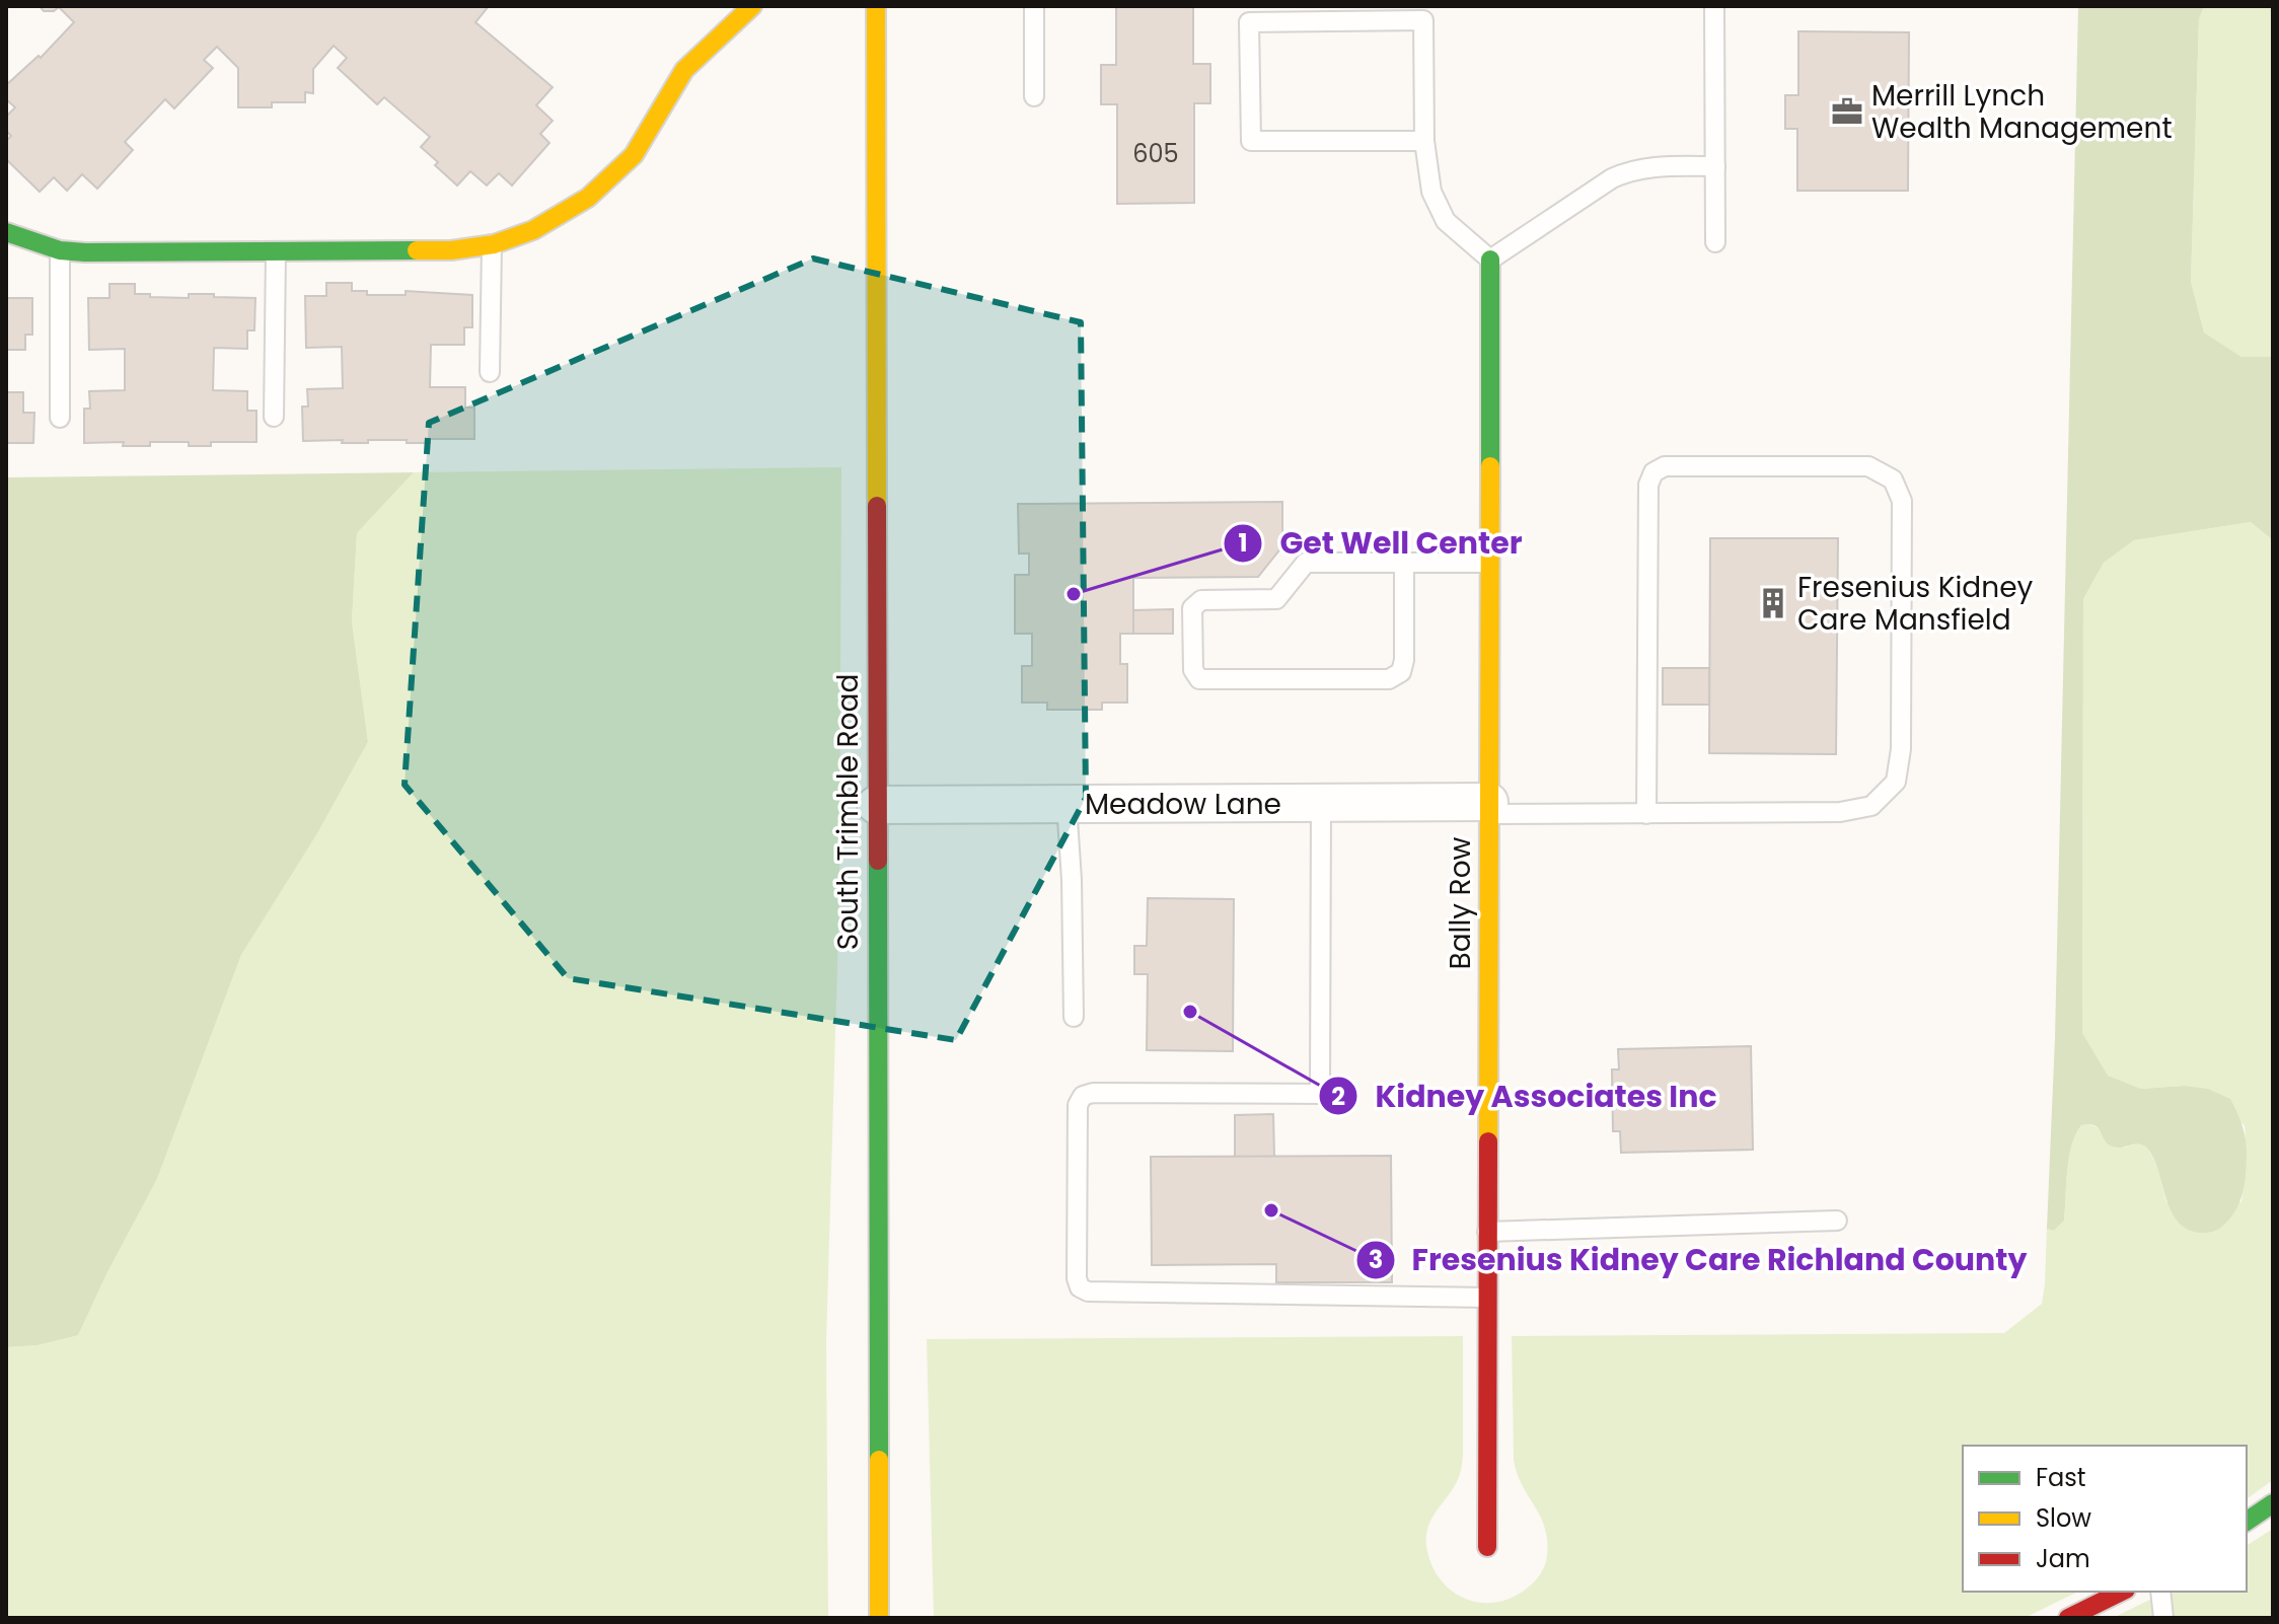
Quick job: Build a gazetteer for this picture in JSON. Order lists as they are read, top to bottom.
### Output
{
  "streets": {
    "street": ["Meadow Lane", "South Trimble Road", "Bally Row"]
  },
  "crossings": [
    ["Meadow Lane", "South Trimble Road"],
    ["Meadow Lane", "Bally Row"]
  ],
  "places": {
    "office": ["Merrill Lynch Wealth Management"],
    "other": ["Get Well Center", "Kidney Associates Inc", "Fresenius Kidney Care Richland County"],
    "building": ["Fresenius Kidney Care Mansfield"]
  },
  "house_numbers": ["605"],
  "legend": ["Fast", "Slow", "Jam"]
}
